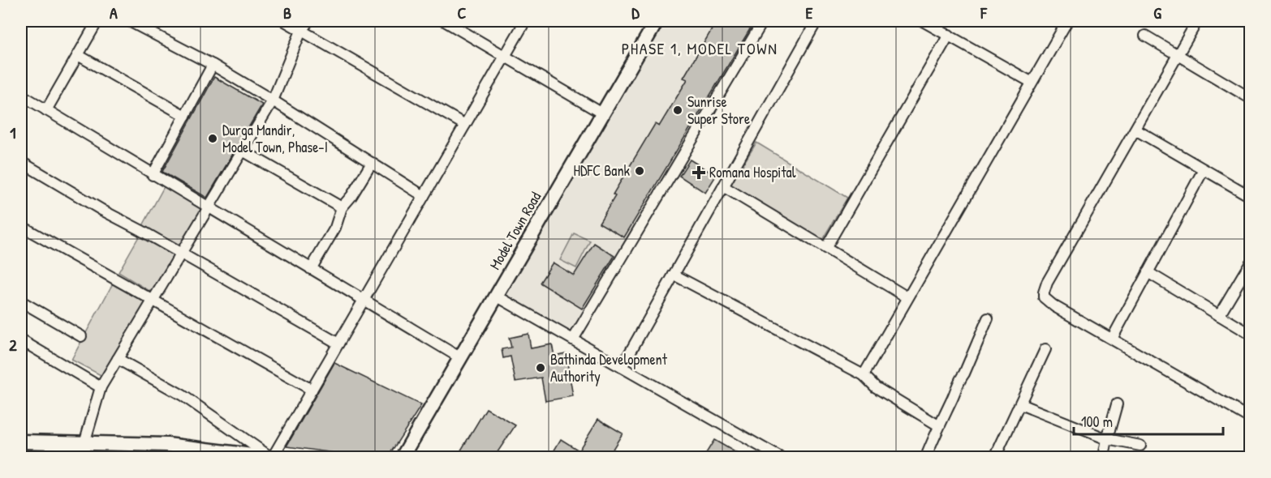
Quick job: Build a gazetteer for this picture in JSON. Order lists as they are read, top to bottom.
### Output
{
  "streets": {
    "main road": ["Model Town Road"]
  },
  "districts": ["PHASE 1, MODEL TOWN"],
  "places": {
    "other": [
      "Sunrise Super Store",
      "Durga Mandir, Model Town, Phase-I",
      "HDFC Bank",
      "Bathinda Development Authority"
    ],
    "health": ["Romana Hospital"]
  },
  "scale_bar": "100 m",
  "grid": {
    "columns": [
      "A",
      "B",
      "C",
      "D",
      "E",
      "F",
      "G"
    ],
    "rows": ["1", "2"]
  }
}
